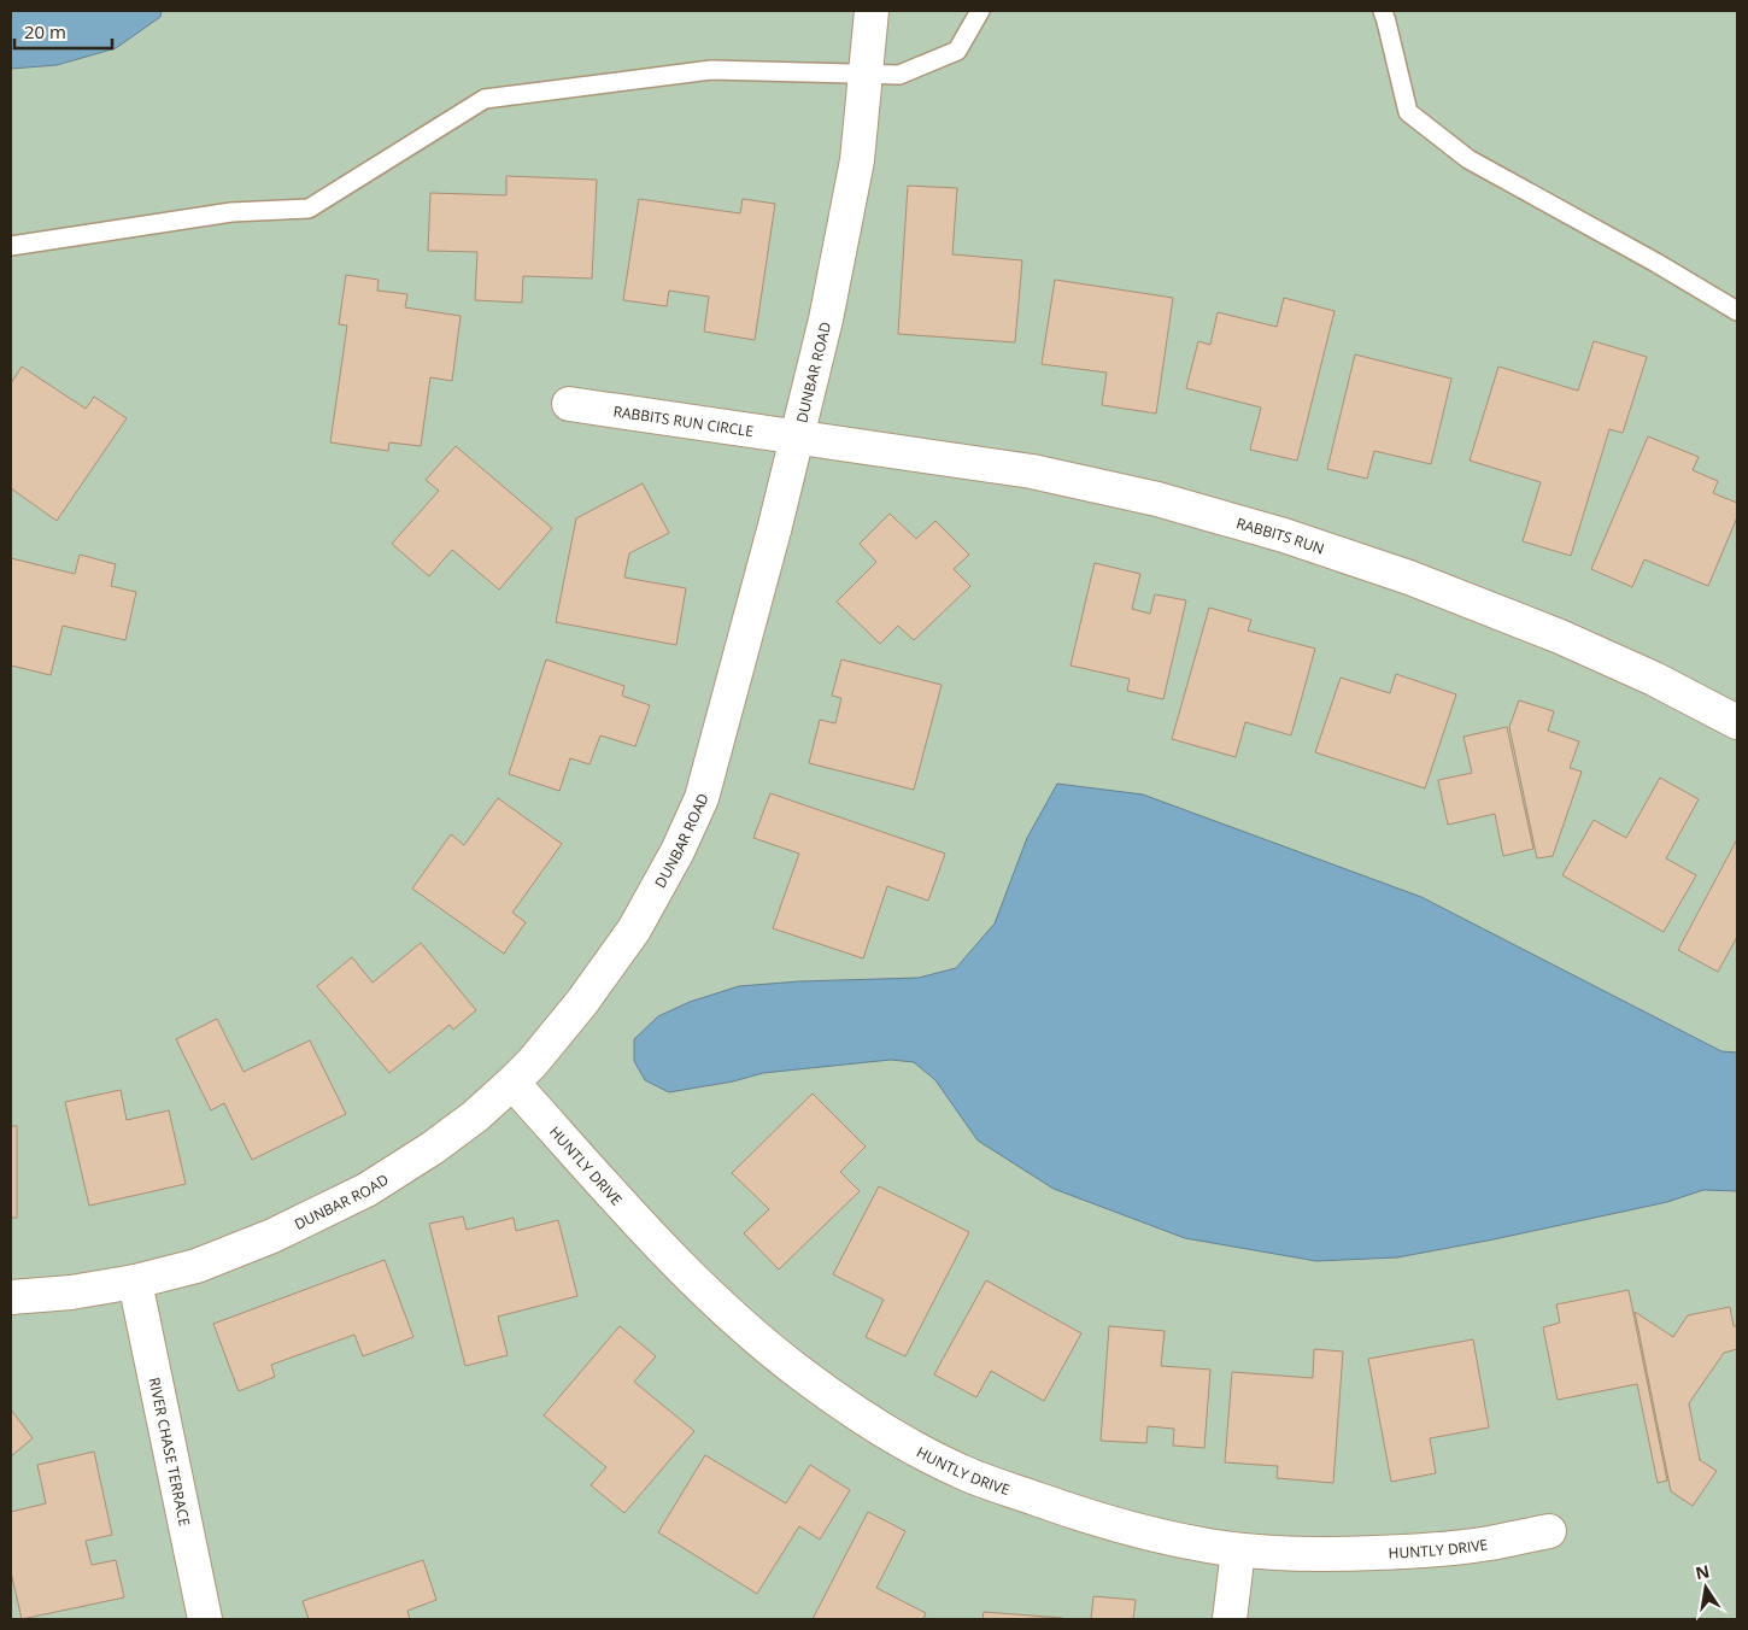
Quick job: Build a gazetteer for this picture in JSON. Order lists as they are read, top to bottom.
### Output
{
  "streets": {
    "street": [
      "DUNBAR ROAD",
      "RABBITS RUN CIRCLE",
      "RABBITS RUN",
      "HUNTLY DRIVE",
      "RIVER CHASE TERRACE"
    ]
  },
  "crossings": [
    ["DUNBAR ROAD", "RABBITS RUN CIRCLE"],
    ["DUNBAR ROAD", "RABBITS RUN"],
    ["DUNBAR ROAD", "HUNTLY DRIVE"],
    ["DUNBAR ROAD", "RIVER CHASE TERRACE"],
    ["RABBITS RUN CIRCLE", "RABBITS RUN"]
  ],
  "scale_bar": "20 m",
  "north": "top"
}
